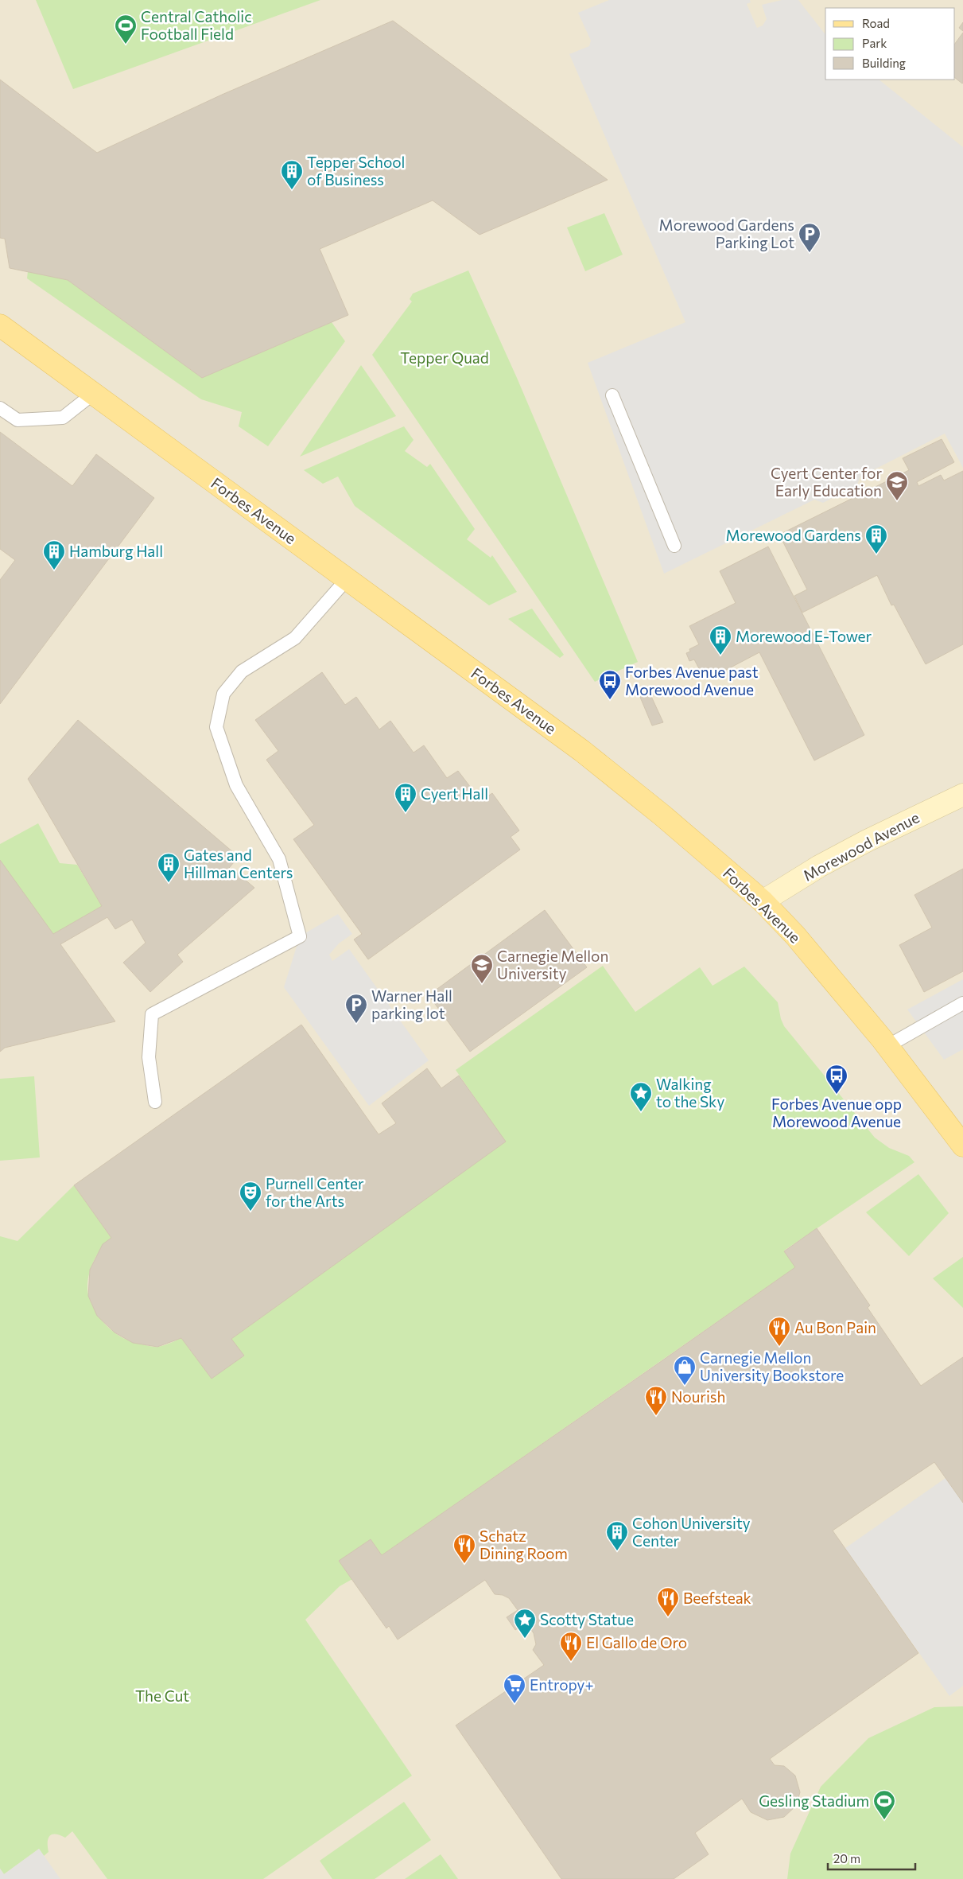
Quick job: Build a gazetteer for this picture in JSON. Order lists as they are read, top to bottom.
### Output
{
  "streets": {
    "main road": ["Forbes Avenue", "Morewood Avenue"]
  },
  "crossings": [
    ["Forbes Avenue", "Morewood Avenue"]
  ],
  "parks": ["Tepper Quad", "The Cut"],
  "places": {
    "sports": ["Central Catholic Football Field", "Gesling Stadium"],
    "building": [
      "Tepper School of Business",
      "Morewood Gardens",
      "Hamburg Hall",
      "Morewood E-Tower",
      "Cyert Hall",
      "Gates and Hillman Centers",
      "Cohon University Center"
    ],
    "parking": ["Morewood Gardens Parking Lot", "Warner Hall parking lot"],
    "school or university": ["Cyert Center for Early Education", "Carnegie Mellon University"],
    "bus stop": ["Forbes Avenue past Morewood Avenue", "Forbes Avenue opp Morewood Avenue"],
    "place": ["Walking to the Sky", "Scotty Statue"],
    "theatre": ["Purnell Center for the Arts"],
    "restaurant": [
      "Au Bon Pain",
      "Nourish",
      "Schatz Dining Room",
      "Beefsteak",
      "El Gallo de Oro"
    ],
    "shop": ["Carnegie Mellon University Bookstore"],
    "supermarket": ["Entropy+"]
  },
  "legend": ["Road", "Park", "Building"],
  "scale_bar": "20 m"
}
